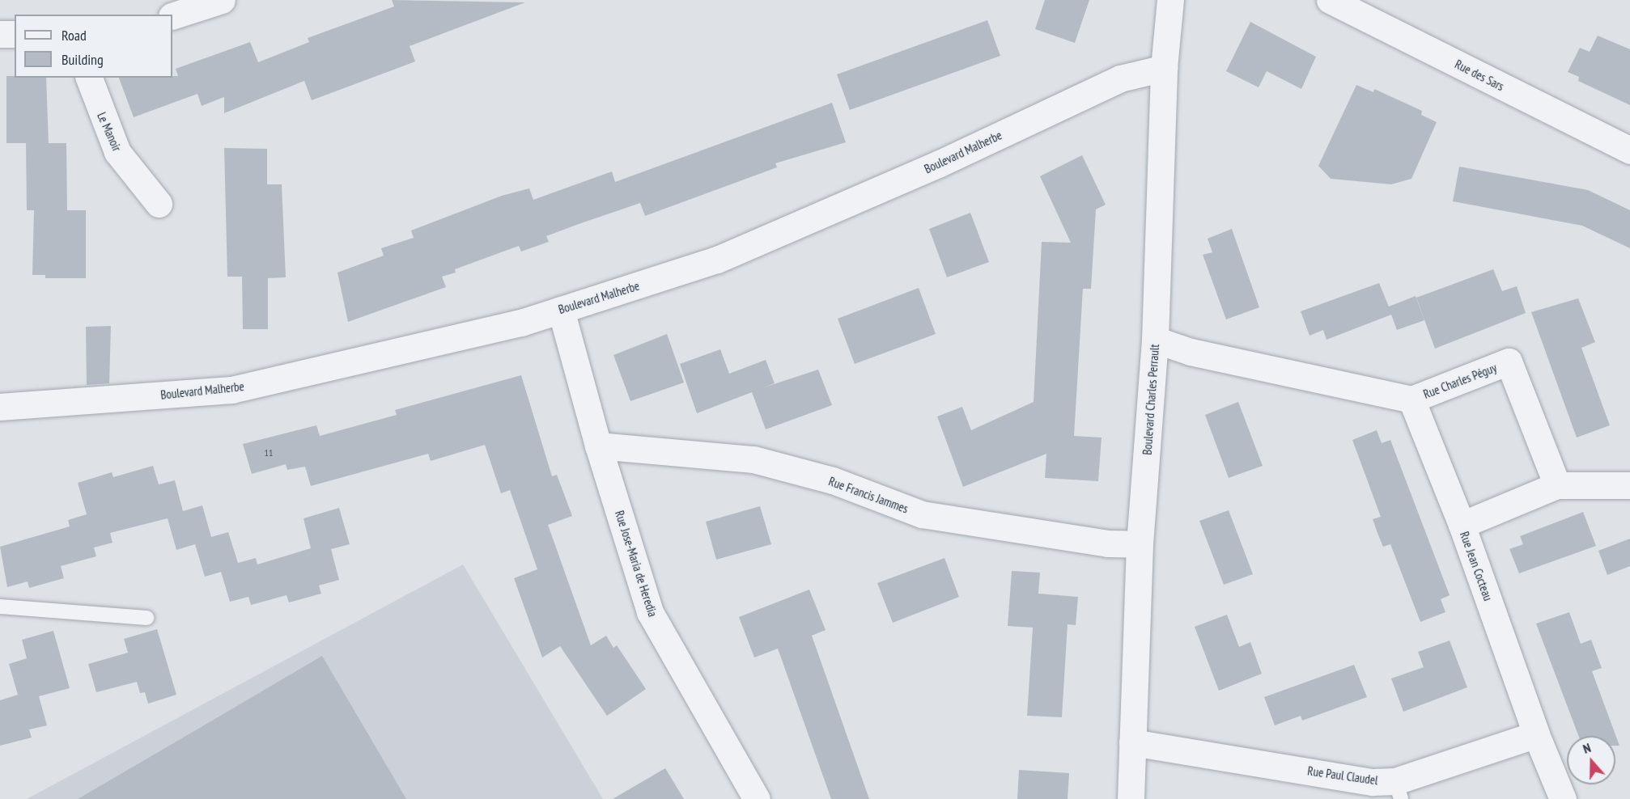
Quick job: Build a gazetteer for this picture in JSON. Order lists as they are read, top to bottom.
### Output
{
  "streets": {
    "street": [
      "Rue des Sars",
      "Le Manoir",
      "Boulevard Malherbe",
      "Rue Charles Péguy",
      "Boulevard Charles Perrault",
      "Rue Francis Jammes",
      "Rue Jose-Maria de Heredia",
      "Rue Jean Cocteau",
      "Rue Paul Claudel"
    ]
  },
  "crossings": [
    ["Boulevard Malherbe", "Boulevard Charles Perrault"],
    ["Boulevard Malherbe", "Rue Jose-Maria de Heredia"],
    ["Rue Charles Péguy", "Boulevard Charles Perrault"],
    ["Rue Charles Péguy", "Rue Jean Cocteau"],
    ["Boulevard Charles Perrault", "Rue Francis Jammes"],
    ["Boulevard Charles Perrault", "Rue Paul Claudel"],
    ["Rue Francis Jammes", "Rue Jose-Maria de Heredia"],
    ["Rue Jean Cocteau", "Rue Paul Claudel"]
  ],
  "house_numbers": ["11"],
  "legend": ["Road", "Building"],
  "north": "top"
}
